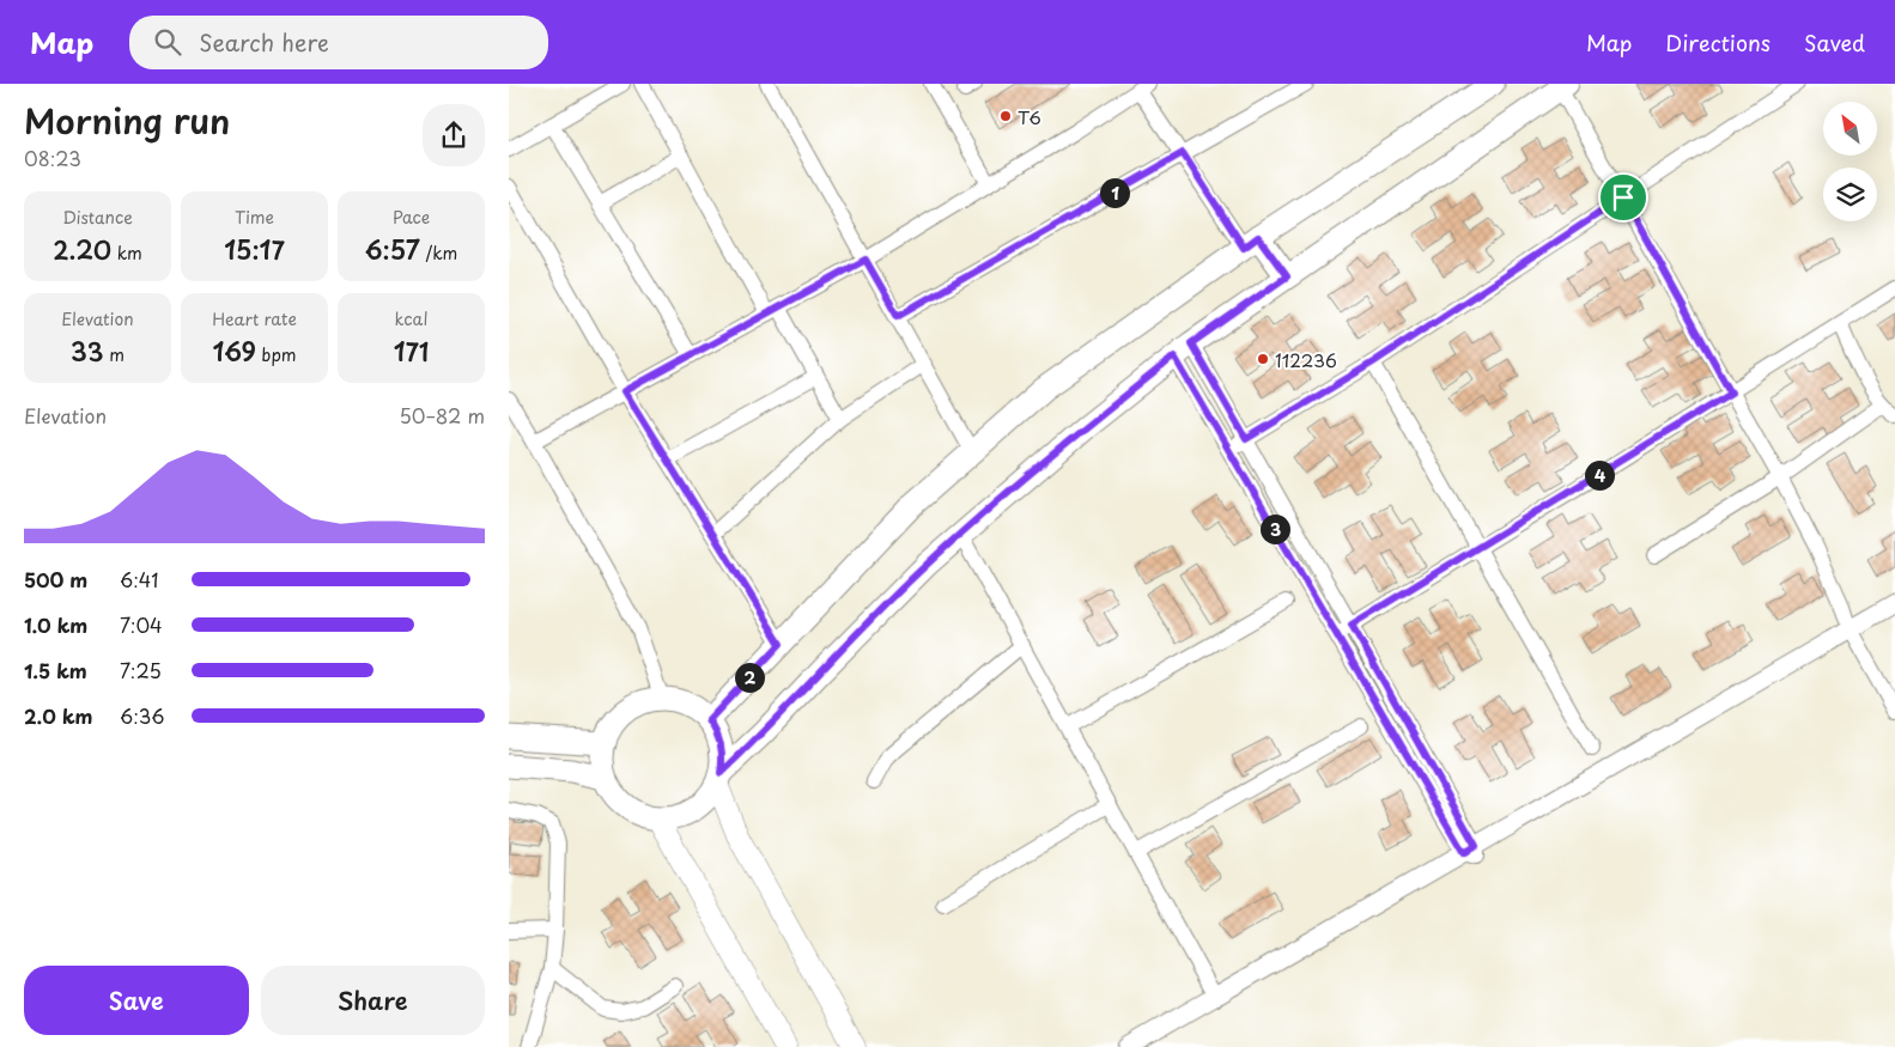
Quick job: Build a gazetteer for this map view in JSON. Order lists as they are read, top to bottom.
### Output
{
  "places": ["T6", "112236"],
  "north": "top left",
  "page": {
    "header": "Map",
    "search": "Search here",
    "nav": ["Map", "Directions", "Saved"],
    "heading": ["Morning run", "08:23"],
    "pins": [
      "1",
      "4",
      "3",
      "2"
    ],
    "stats": [
      ["Distance", "2.20 km"],
      ["Time", "15:17"],
      ["Pace", "6:57 /km"],
      ["Elevation", "33 m"],
      ["Heart rate", "169 bpm"],
      ["kcal", "171"]
    ],
    "chart": ["Elevation", "50–82 m"],
    "list": [
      {
        "name": "500 m",
        "note": "6:41"
      },
      {
        "name": "1.0 km",
        "note": "7:04"
      },
      {
        "name": "1.5 km",
        "note": "7:25"
      },
      {
        "name": "2.0 km",
        "note": "6:36"
      }
    ],
    "buttons": ["Save", "Share"]
  }
}
